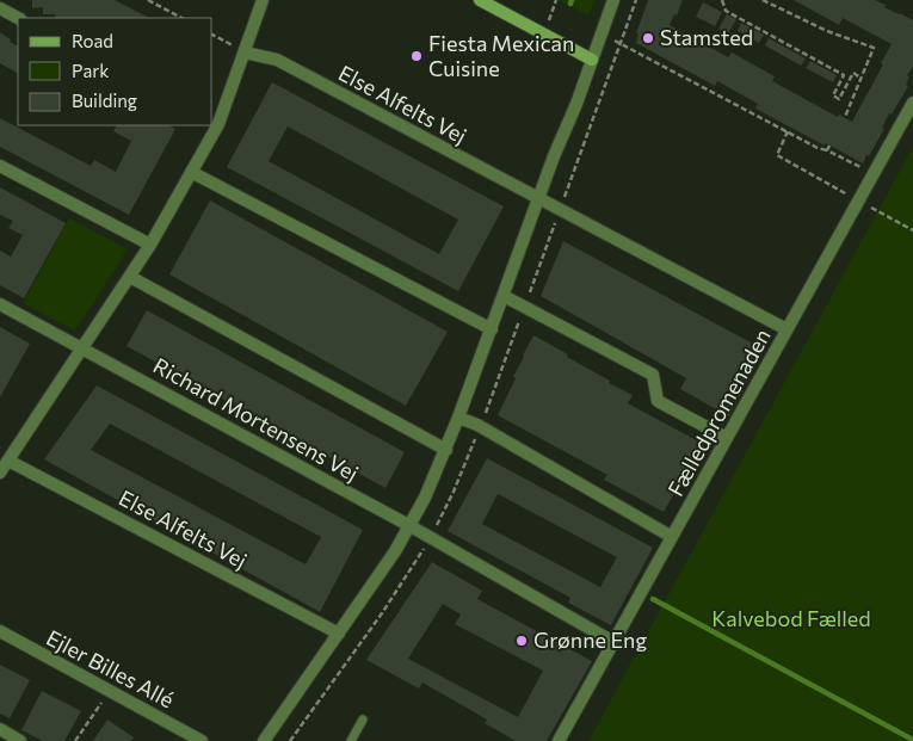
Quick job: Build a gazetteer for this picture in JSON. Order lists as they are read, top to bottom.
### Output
{
  "streets": {
    "street": [
      "Else Alfelts Vej",
      "Fælledpromenaden",
      "Richard Mortensens Vej",
      "Ejler Billes Allé"
    ]
  },
  "crossings": [
    ["Else Alfelts Vej", "Fælledpromenaden"]
  ],
  "parks": ["Kalvebod Fælled"],
  "places": ["Stamsted", "Fiesta Mexican Cuisine", "Grønne Eng"],
  "legend": ["Road", "Park", "Building"]
}
